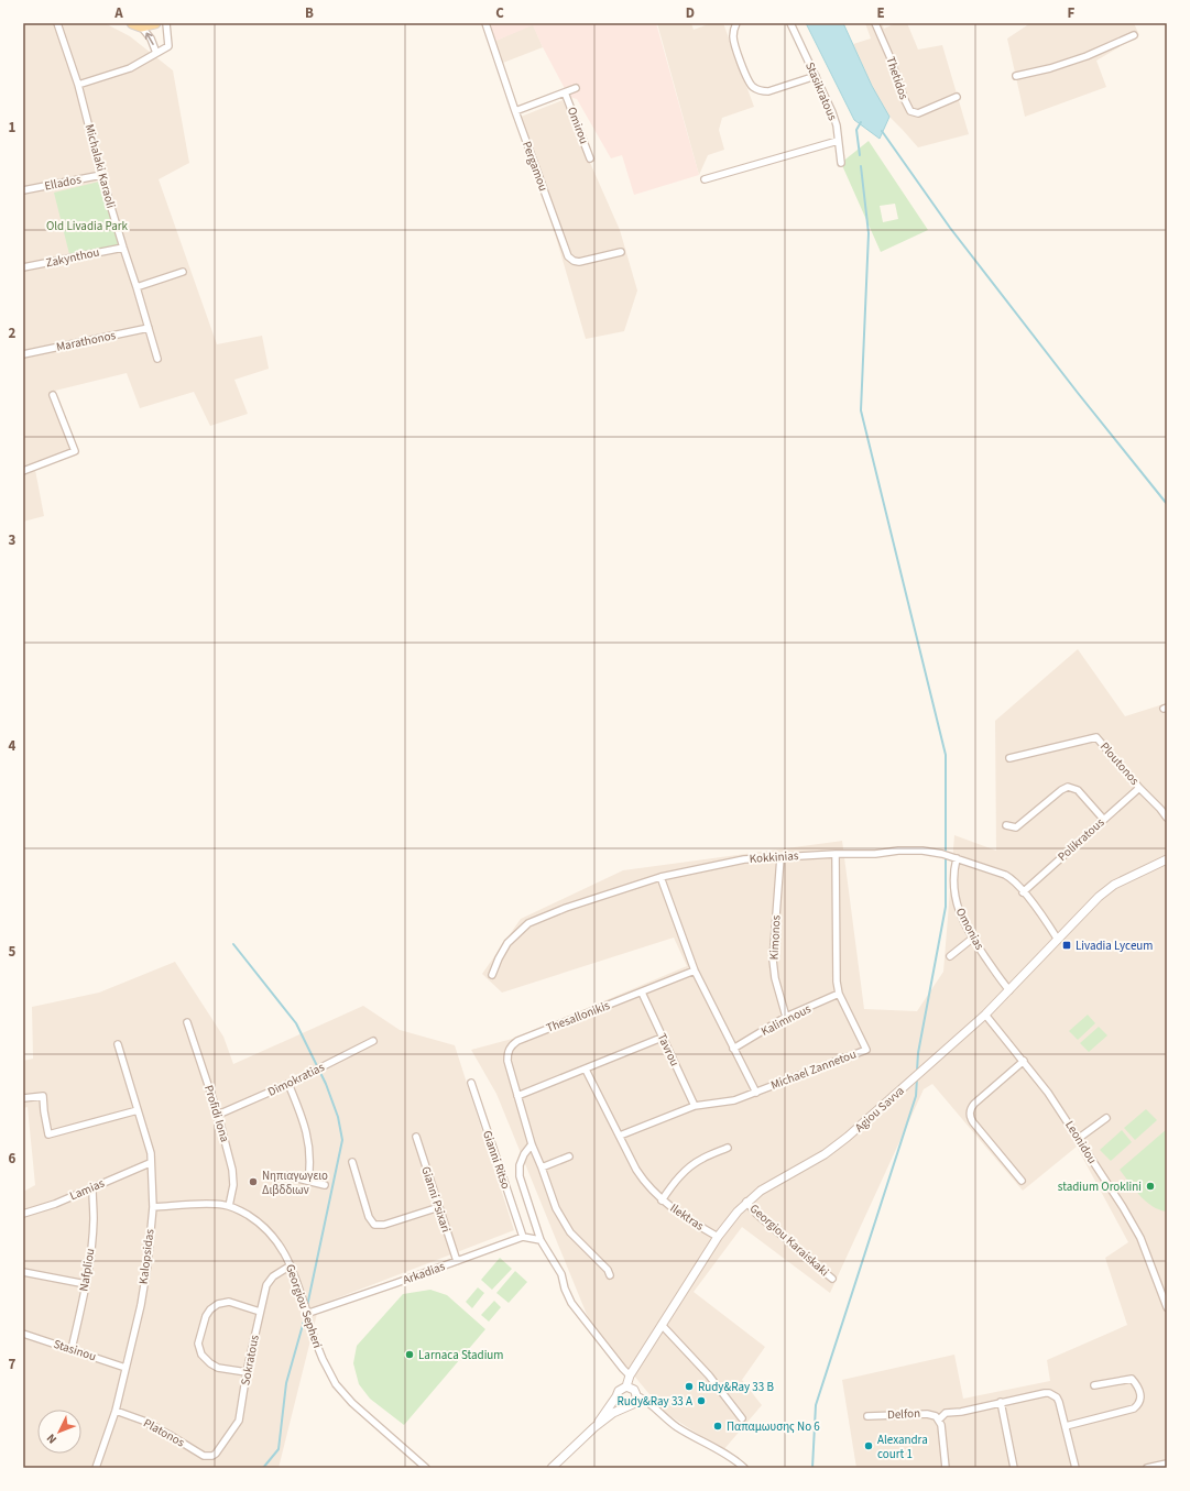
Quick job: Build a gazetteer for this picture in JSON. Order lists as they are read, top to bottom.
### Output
{
  "streets": {
    "street": [
      "Thetidos",
      "Stasikratous",
      "Omirou",
      "Michalaki Karaoli",
      "Pergamou",
      "Ellados",
      "Zakynthou",
      "Marathonos",
      "Ploutonos",
      "Polikratous",
      "Kokkinias",
      "Omonias",
      "Kimonos",
      "Thesallonikis",
      "Kalimnous",
      "Tavrou",
      "Michael Zannetou",
      "Dimokratias",
      "Agiou Savva",
      "Profidi Iona",
      "Leonidou",
      "Gianni Ritso",
      "Lamias",
      "Gianni Psixari",
      "Ilektras",
      "Georgiou Karaiskaki",
      "Kalopsidas",
      "Nafpliou",
      "Arkadias",
      "Georgiou Sepheri",
      "Stasinou",
      "Sokratous",
      "Delfon",
      "Platonos"
    ]
  },
  "crossings": [
    ["Omirou", "Pergamou"],
    ["Michalaki Karaoli", "Ellados"],
    ["Michalaki Karaoli", "Zakynthou"],
    ["Michalaki Karaoli", "Marathonos"],
    ["Ploutonos", "Polikratous"],
    ["Polikratous", "Kokkinias"],
    ["Kokkinias", "Omonias"],
    ["Kokkinias", "Kimonos"],
    ["Kokkinias", "Michael Zannetou"],
    ["Kokkinias", "Agiou Savva"],
    ["Omonias", "Agiou Savva"],
    ["Kimonos", "Kalimnous"],
    ["Thesallonikis", "Tavrou"],
    ["Kalimnous", "Michael Zannetou"],
    ["Tavrou", "Michael Zannetou"],
    ["Dimokratias", "Profidi Iona"],
    ["Agiou Savva", "Leonidou"],
    ["Agiou Savva", "Ilektras"],
    ["Agiou Savva", "Georgiou Karaiskaki"],
    ["Profidi Iona", "Georgiou Sepheri"],
    ["Gianni Ritso", "Arkadias"],
    ["Lamias", "Kalopsidas"],
    ["Lamias", "Nafpliou"],
    ["Gianni Psixari", "Arkadias"],
    ["Kalopsidas", "Georgiou Sepheri"],
    ["Kalopsidas", "Stasinou"],
    ["Kalopsidas", "Platonos"],
    ["Nafpliou", "Stasinou"],
    ["Arkadias", "Georgiou Sepheri"],
    ["Georgiou Sepheri", "Sokratous"],
    ["Sokratous", "Platonos"]
  ],
  "parks": ["Old Livadia Park"],
  "places": {
    "transit": ["Livadia Lyceum"],
    "other": [
      "Νηπιαγωγειο Διβδδιων",
      "stadium Oroklini",
      "Larnaca Stadium",
      "Rudy&Ray 33 B",
      "Rudy&Ray 33 A",
      "Παπαμωυσης No 6",
      "Alexandra court 1"
    ]
  },
  "north": "bottom left",
  "grid": {
    "columns": [
      "A",
      "B",
      "C",
      "D",
      "E",
      "F"
    ],
    "rows": [
      "1",
      "2",
      "3",
      "4",
      "5",
      "6",
      "7"
    ]
  }
}
